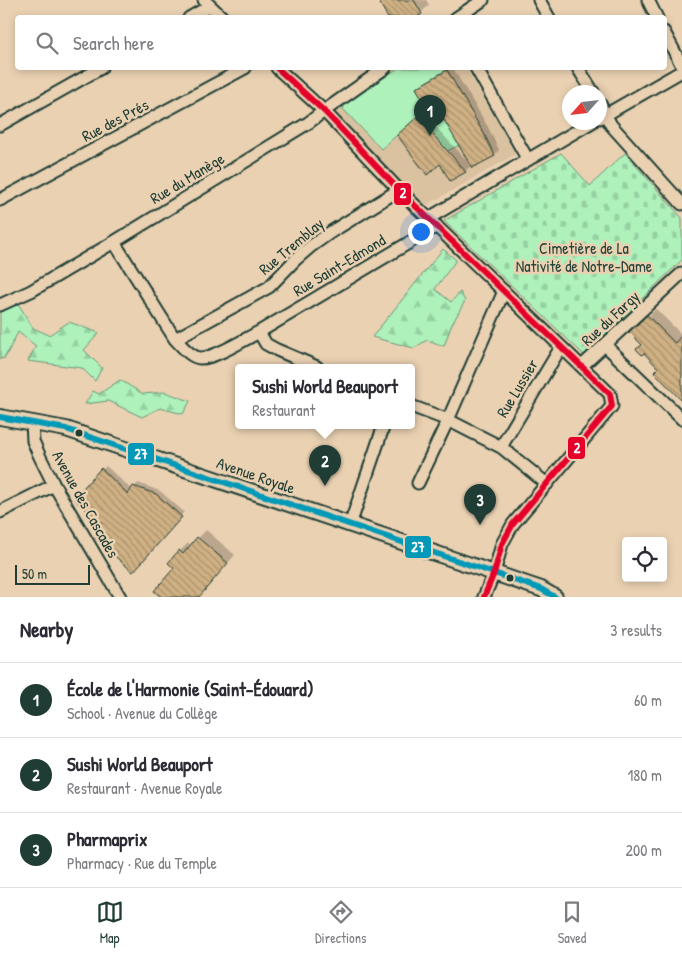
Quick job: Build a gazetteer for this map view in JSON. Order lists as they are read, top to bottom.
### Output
{
  "streets": {
    "main road": ["Avenue Royale"],
    "street": [
      "Rue des Prés",
      "Rue du Manège",
      "Rue Tremblay",
      "Rue Saint-Edmond",
      "Rue du Fargy",
      "Rue Lussier",
      "Avenue des Cascades"
    ]
  },
  "crossings": [
    ["Rue Tremblay", "Rue Saint-Edmond"],
    ["Avenue Royale", "Avenue des Cascades"]
  ],
  "parks": ["Cimetière de La Nativité de Notre-Dame"],
  "lines": ["transit line 2", "transit line 27"],
  "scale_bar": "50 m",
  "north": "bottom left",
  "page": {
    "search": "Search here",
    "pins": ["1", "2", "3"],
    "popup": ["Sushi World Beauport", "Restaurant"],
    "scale": "50 m",
    "heading": ["Nearby", "3 results"],
    "list": [
      {
        "mark": "1",
        "name": "École de l'Harmonie (Saint-Édouard)",
        "note": "School · Avenue du Collège",
        "value": "60 m"
      },
      {
        "mark": "2",
        "name": "Sushi World Beauport",
        "note": "Restaurant · Avenue Royale",
        "value": "180 m"
      },
      {
        "mark": "3",
        "name": "Pharmaprix",
        "note": "Pharmacy · Rue du Temple",
        "value": "200 m"
      }
    ],
    "nav": ["Map", "Directions", "Saved"]
  }
}
